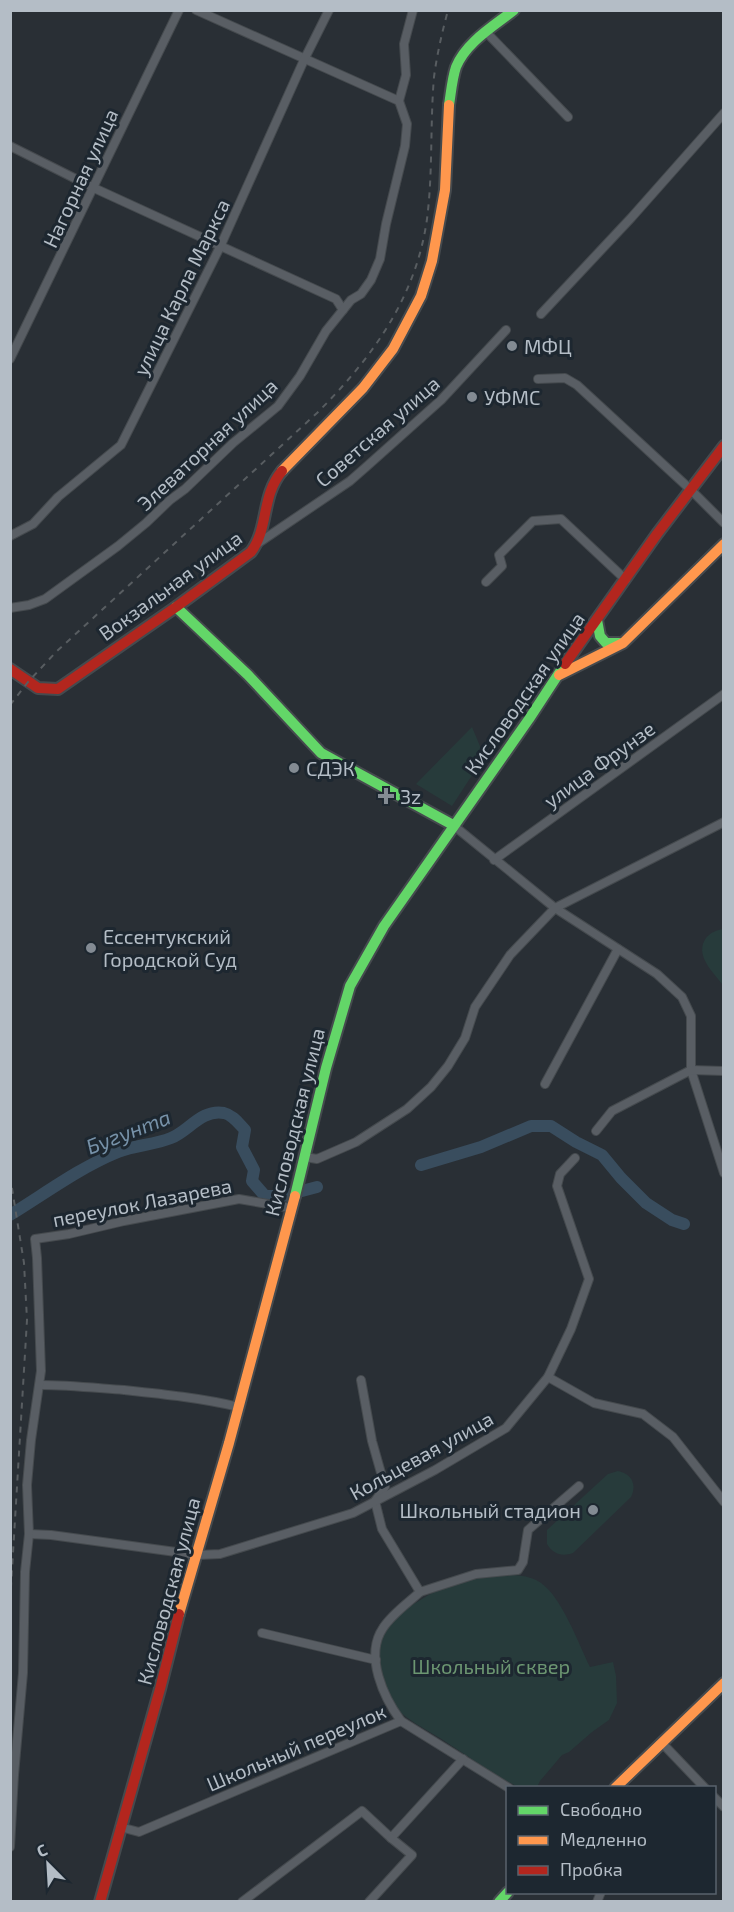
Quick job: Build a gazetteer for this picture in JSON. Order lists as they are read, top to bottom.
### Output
{
  "streets": {
    "street": [
      "Нагорная улица",
      "улица Карла Маркса",
      "Советская улица",
      "Элеваторная улица",
      "Вокзальная улица",
      "Кисловодская улица",
      "улица Фрунзе",
      "переулок Лазарева",
      "Кольцевая улица",
      "Школьный переулок"
    ]
  },
  "crossings": [
    ["Советская улица", "Вокзальная улица"],
    ["Кисловодская улица", "переулок Лазарева"],
    ["Кисловодская улица", "Кольцевая улица"],
    ["Кисловодская улица", "Школьный переулок"]
  ],
  "water": ["Бугунта"],
  "parks": ["Школьный сквер"],
  "places": {
    "other": [
      "МФЦ",
      "УФМС",
      "СДЭК",
      "Ессентукский Городской Суд",
      "Школьный стадион"
    ],
    "health": ["3z"]
  },
  "legend": ["Свободно", "Медленно", "Пробка"],
  "north": "top left"
}
